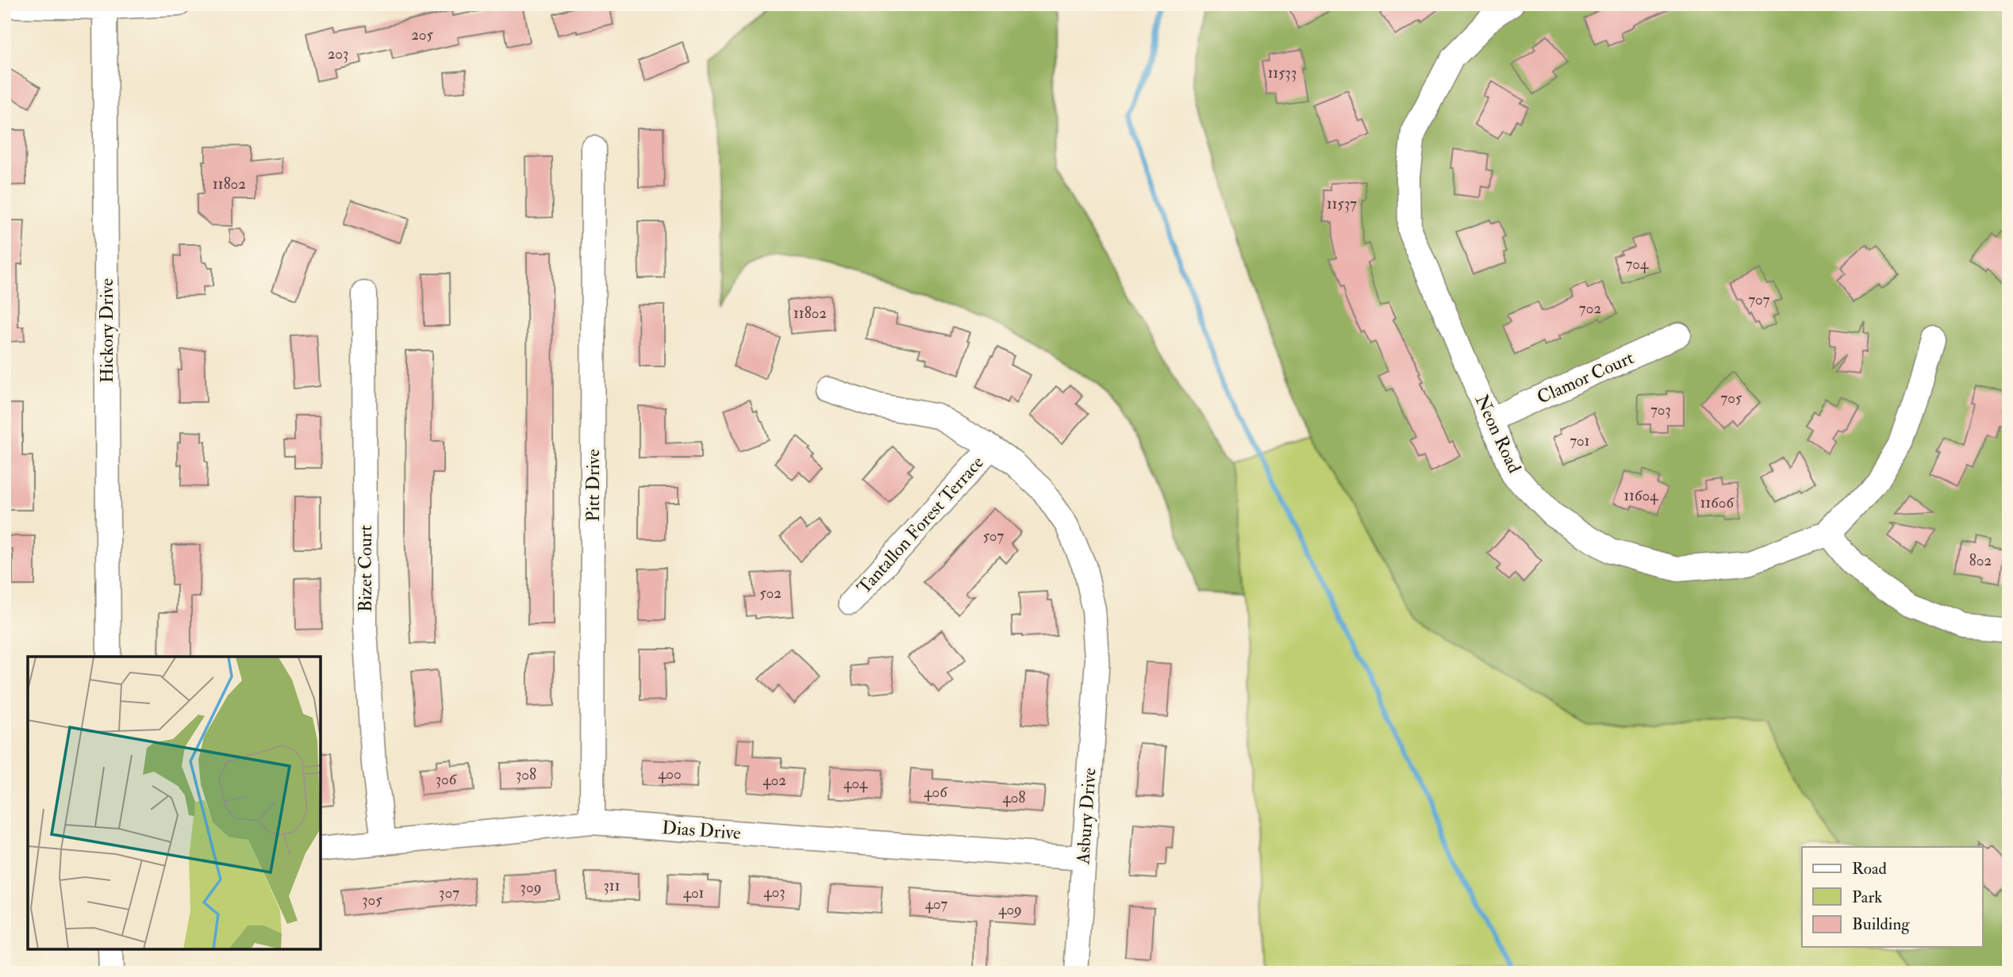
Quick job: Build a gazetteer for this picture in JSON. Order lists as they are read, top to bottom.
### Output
{
  "streets": {
    "street": [
      "Hickory Drive",
      "Clamor Court",
      "Neon Road",
      "Pitt Drive",
      "Tantallon Forest Terrace",
      "Bizet Court",
      "Asbury Drive",
      "Dias Drive"
    ]
  },
  "crossings": [
    ["Clamor Court", "Neon Road"],
    ["Pitt Drive", "Dias Drive"],
    ["Tantallon Forest Terrace", "Asbury Drive"],
    ["Bizet Court", "Dias Drive"],
    ["Asbury Drive", "Dias Drive"]
  ],
  "house_numbers": [
    "205",
    "203",
    "11533",
    "11802",
    "11537",
    "704",
    "707",
    "702",
    "11802",
    "705",
    "703",
    "701",
    "11604",
    "11606",
    "507",
    "802",
    "502",
    "400",
    "308",
    "306",
    "402",
    "404",
    "406",
    "408",
    "311",
    "309",
    "403",
    "307",
    "401",
    "305",
    "407",
    "409"
  ],
  "legend": ["Road", "Park", "Building"]
}
